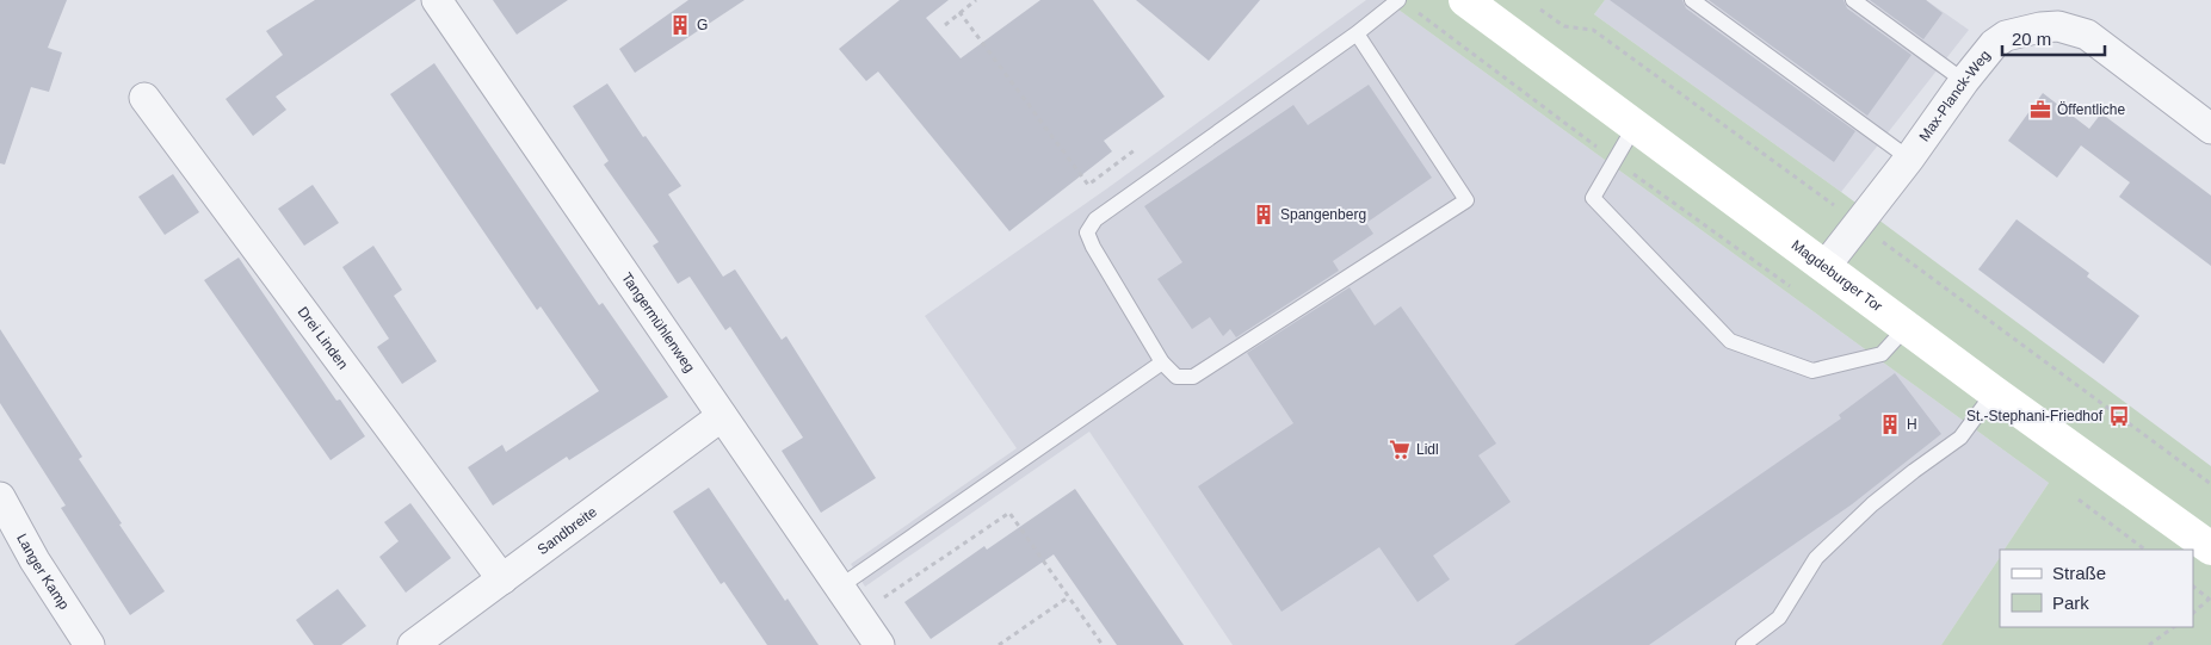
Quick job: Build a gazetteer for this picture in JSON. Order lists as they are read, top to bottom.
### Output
{
  "streets": {
    "main road": ["Magdeburger Tor"],
    "street": [
      "Max-Planck-Weg",
      "Tangermühlenweg",
      "Drei Linden",
      "Sandbreite",
      "Langer Kamp"
    ]
  },
  "crossings": [
    ["Max-Planck-Weg", "Magdeburger Tor"],
    ["Tangermühlenweg", "Sandbreite"],
    ["Drei Linden", "Sandbreite"]
  ],
  "places": {
    "building": ["G", "Spangenberg", "H"],
    "office": ["Öffentliche"],
    "bus stop": ["St.-Stephani-Friedhof"],
    "supermarket": ["Lidl"]
  },
  "legend": ["Straße", "Park"],
  "scale_bar": "20 m"
}
